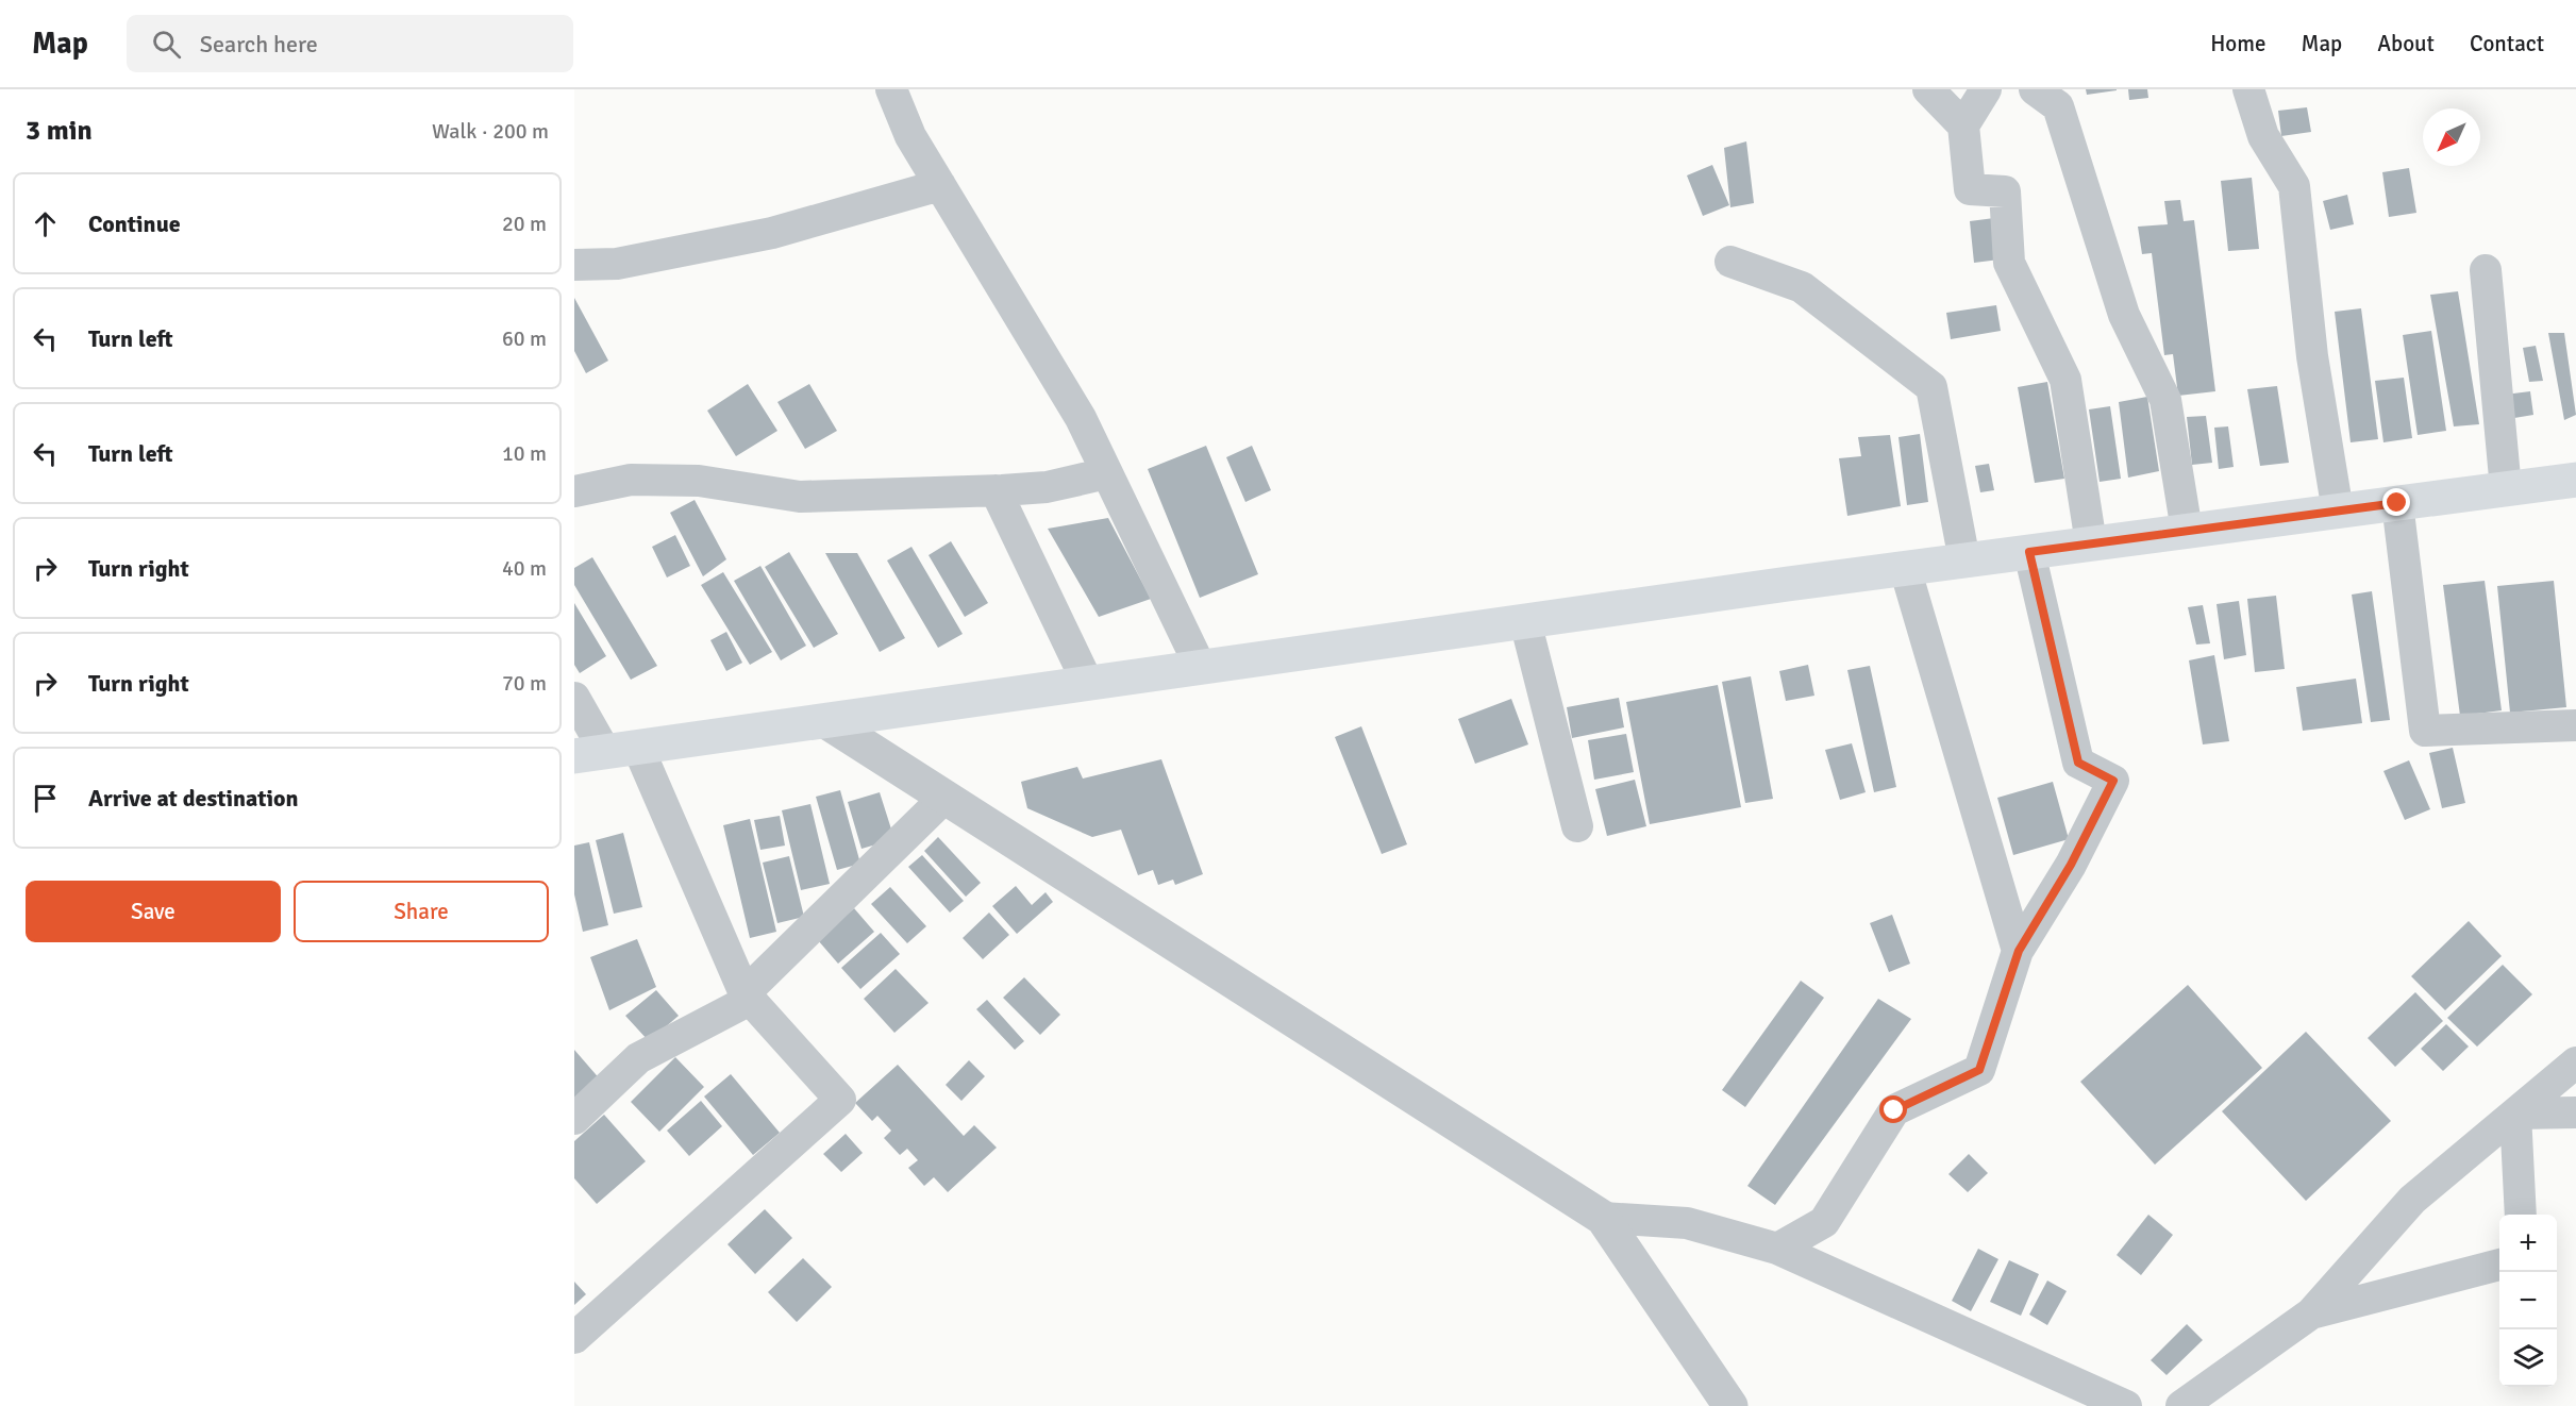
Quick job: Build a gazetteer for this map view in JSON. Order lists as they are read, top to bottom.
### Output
{
  "north": "bottom left",
  "page": {
    "header": "Map",
    "search": "Search here",
    "nav": [
      "Home",
      "Map",
      "About",
      "Contact"
    ],
    "heading": ["3 min", "Walk · 200 m"],
    "list": [
      ["Continue", "20 m"],
      ["Turn left", "60 m"],
      ["Turn left", "10 m"],
      ["Turn right", "40 m"],
      ["Turn right", "70 m"],
      "Arrive at destination"
    ],
    "buttons": ["Save", "Share"],
    "map_buttons": ["+", "−"]
  }
}
